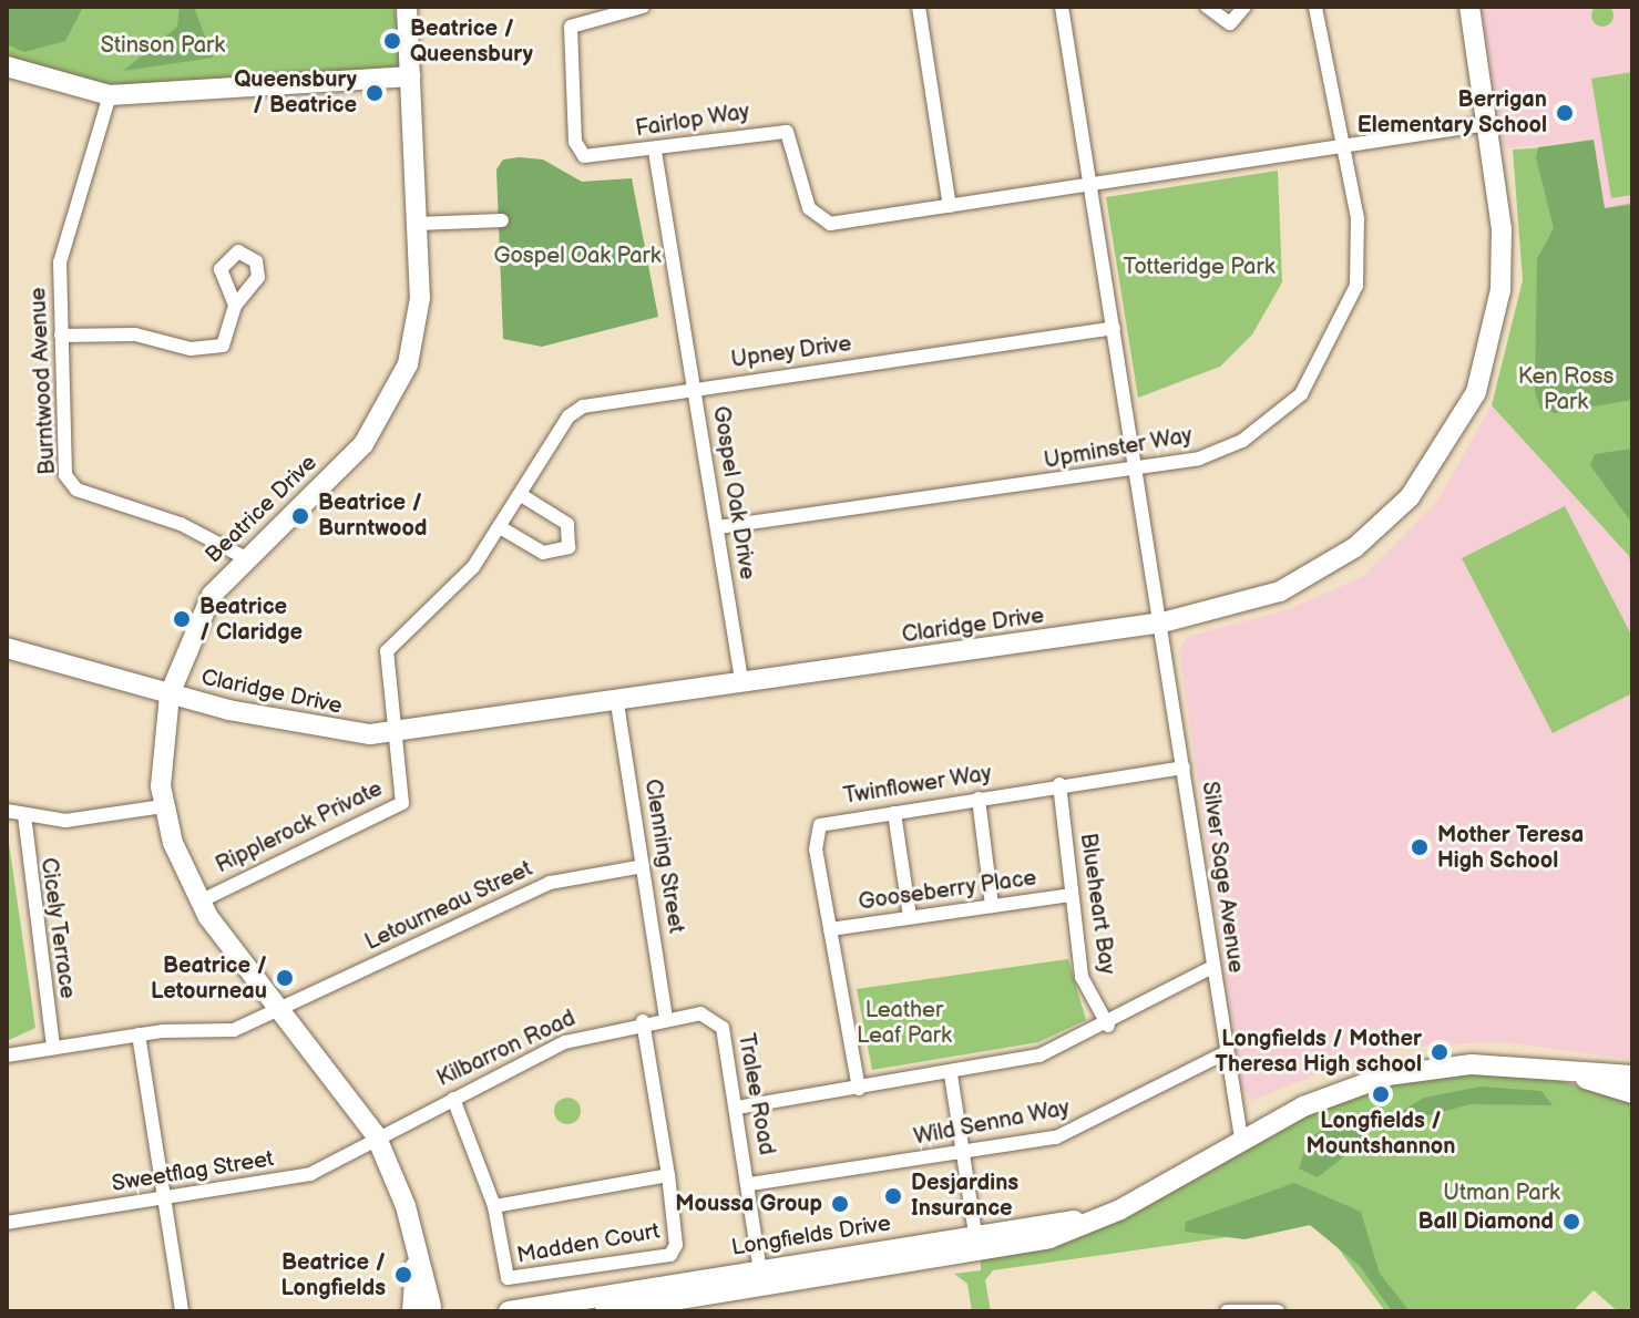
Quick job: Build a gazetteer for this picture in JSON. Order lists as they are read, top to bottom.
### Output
{
  "streets": {
    "street": [
      "Fairlop Way",
      "Upney Drive",
      "Burntwood Avenue",
      "Upminster Way",
      "Gospel Oak Drive",
      "Beatrice Drive",
      "Claridge Drive",
      "Twinflower Way",
      "Ripplerock Private",
      "Clenning Street",
      "Silver Sage Avenue",
      "Gooseberry Place",
      "Blueheart Bay",
      "Letourneau Street",
      "Cicely Terrace",
      "Kilbarron Road",
      "Tralee Road",
      "Wild Senna Way",
      "Sweetflag Street",
      "Longfields Drive",
      "Madden Court"
    ]
  },
  "crossings": [
    ["Fairlop Way", "Upminster Way"],
    ["Fairlop Way", "Gospel Oak Drive"],
    ["Fairlop Way", "Claridge Drive"],
    ["Fairlop Way", "Silver Sage Avenue"],
    ["Upney Drive", "Gospel Oak Drive"],
    ["Upney Drive", "Claridge Drive"],
    ["Upney Drive", "Ripplerock Private"],
    ["Upney Drive", "Silver Sage Avenue"],
    ["Burntwood Avenue", "Beatrice Drive"],
    ["Upminster Way", "Gospel Oak Drive"],
    ["Upminster Way", "Silver Sage Avenue"],
    ["Gospel Oak Drive", "Claridge Drive"],
    ["Beatrice Drive", "Claridge Drive"],
    ["Beatrice Drive", "Ripplerock Private"],
    ["Beatrice Drive", "Letourneau Street"],
    ["Beatrice Drive", "Kilbarron Road"],
    ["Beatrice Drive", "Sweetflag Street"],
    ["Claridge Drive", "Ripplerock Private"],
    ["Claridge Drive", "Clenning Street"],
    ["Claridge Drive", "Silver Sage Avenue"],
    ["Twinflower Way", "Silver Sage Avenue"],
    ["Twinflower Way", "Gooseberry Place"],
    ["Twinflower Way", "Blueheart Bay"],
    ["Clenning Street", "Letourneau Street"],
    ["Clenning Street", "Kilbarron Road"],
    ["Silver Sage Avenue", "Wild Senna Way"],
    ["Silver Sage Avenue", "Longfields Drive"],
    ["Gooseberry Place", "Blueheart Bay"],
    ["Letourneau Street", "Cicely Terrace"],
    ["Kilbarron Road", "Tralee Road"],
    ["Kilbarron Road", "Sweetflag Street"],
    ["Kilbarron Road", "Madden Court"],
    ["Tralee Road", "Wild Senna Way"],
    ["Tralee Road", "Longfields Drive"]
  ],
  "parks": [
    "Stinson Park",
    "Gospel Oak Park",
    "Totteridge Park",
    "Ken Ross Park",
    "Leather Leaf Park",
    "Utman Park"
  ],
  "places": [
    "Beatrice / Queensbury",
    "Queensbury / Beatrice",
    "Berrigan Elementary School",
    "Beatrice / Burntwood",
    "Beatrice / Claridge",
    "Mother Teresa High School",
    "Beatrice / Letourneau",
    "Longfields / Mother Theresa High school",
    "Longfields / Mountshannon",
    "Desjardins Insurance",
    "Moussa Group",
    "Ball Diamond",
    "Beatrice / Longfields"
  ]
}
